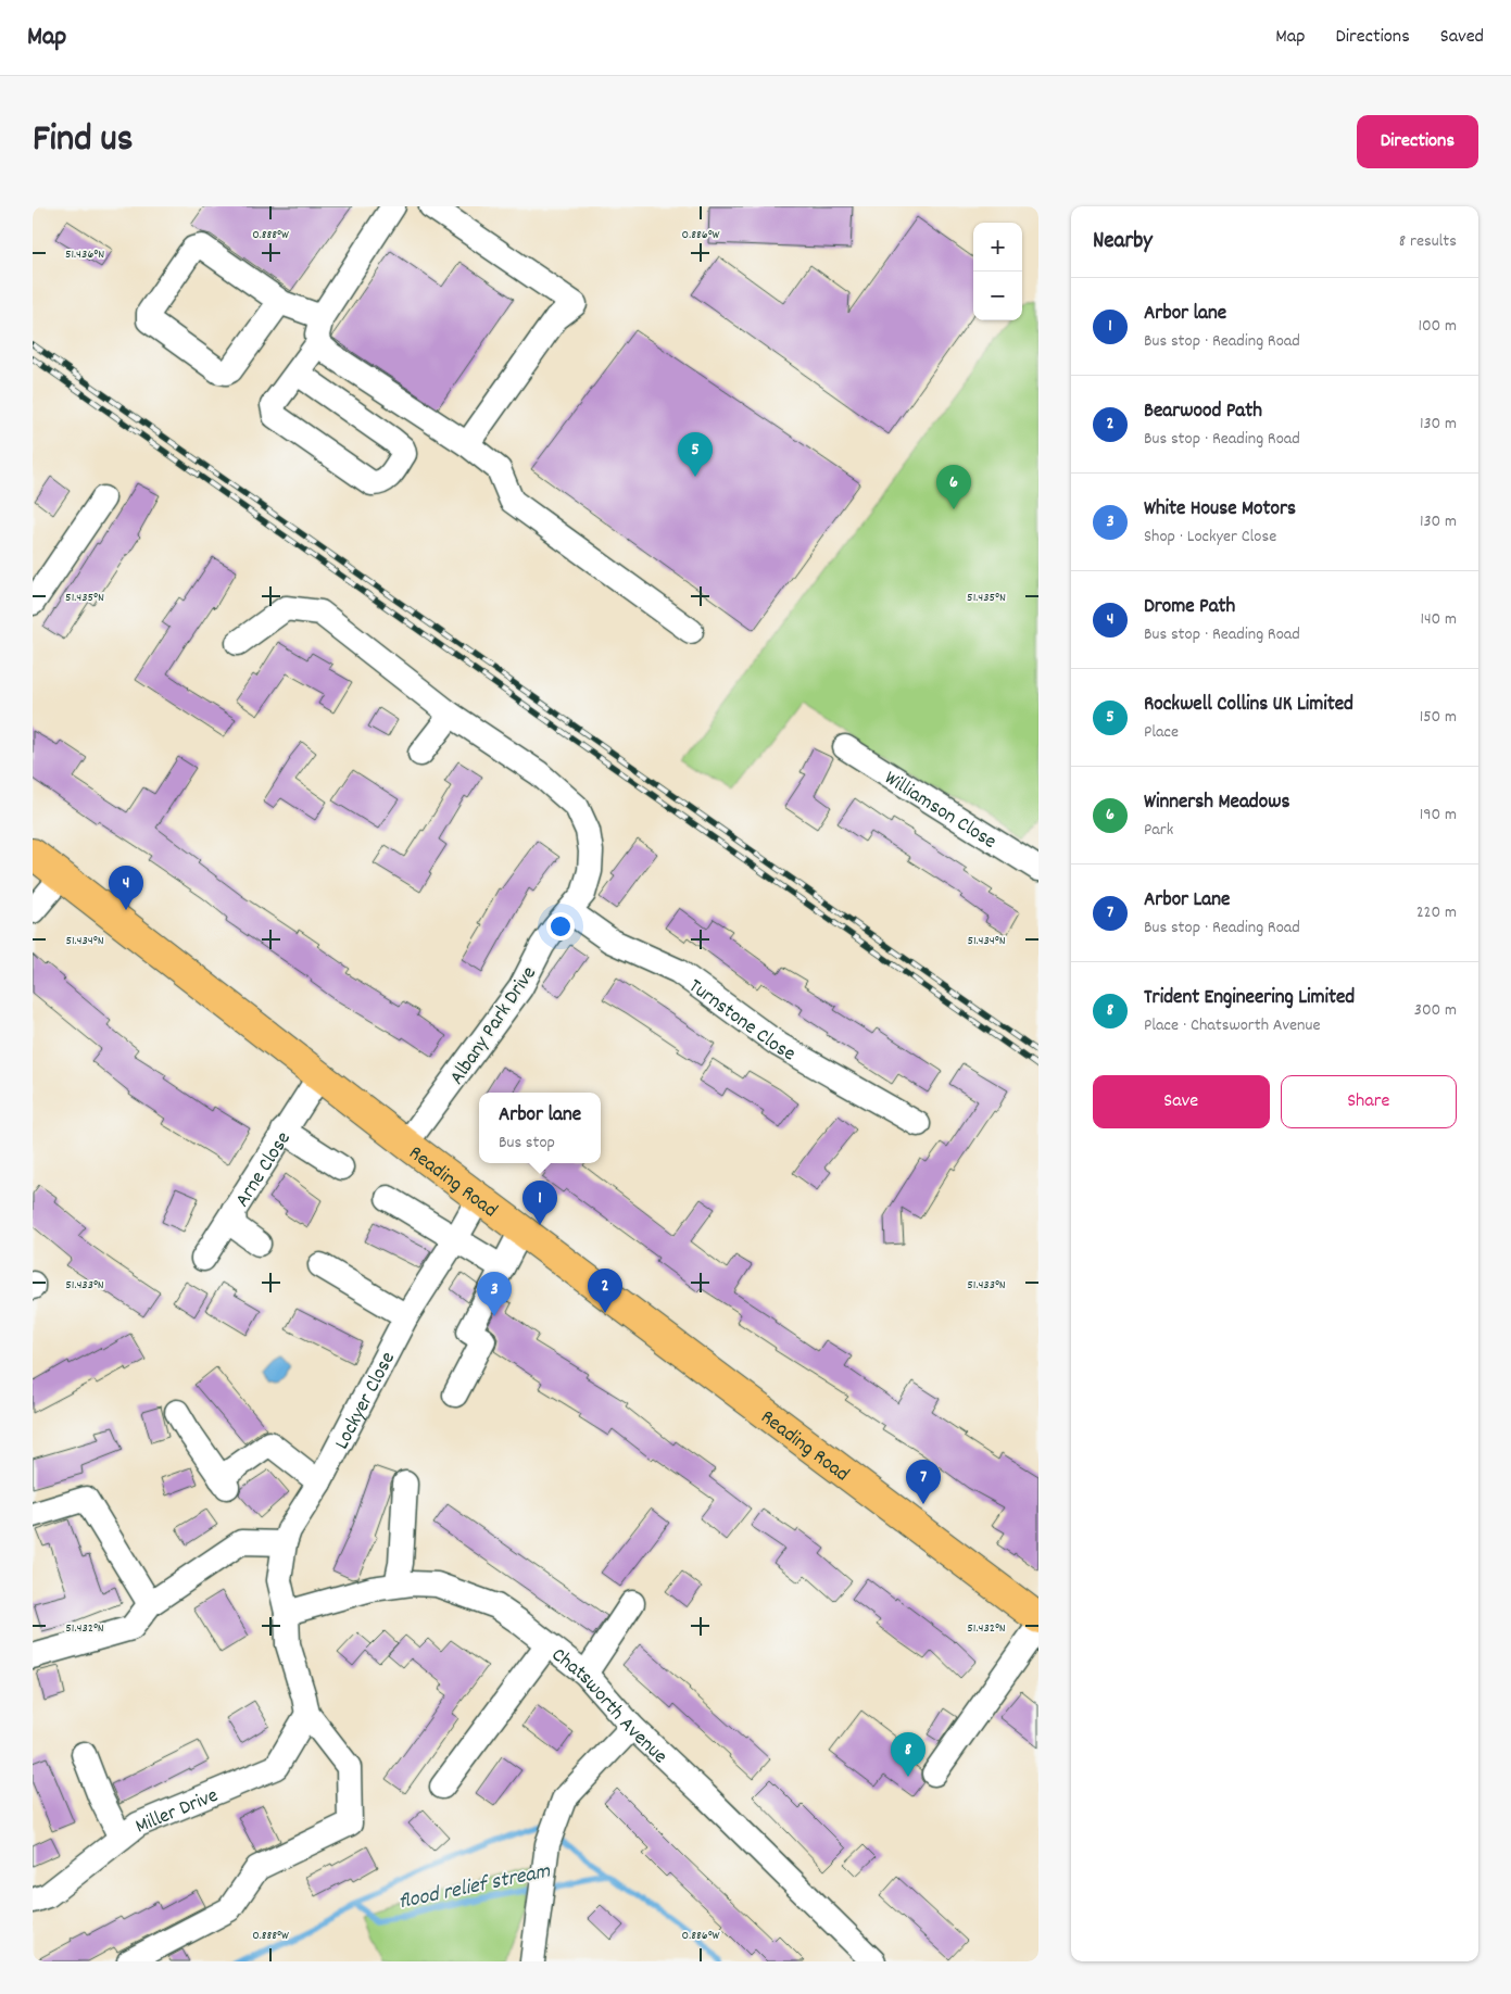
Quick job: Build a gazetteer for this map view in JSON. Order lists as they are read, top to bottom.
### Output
{
  "streets": {
    "main road": ["Reading Road"],
    "street": [
      "Williamson Close",
      "Turnstone Close",
      "Albany Park Drive",
      "Arne Close",
      "Lockyer Close",
      "Chatsworth Avenue",
      "Miller Drive"
    ]
  },
  "crossings": [
    ["Turnstone Close", "Albany Park Drive"],
    ["Albany Park Drive", "Reading Road"],
    ["Arne Close", "Reading Road"],
    ["Reading Road", "Lockyer Close"],
    ["Lockyer Close", "Chatsworth Avenue"],
    ["Lockyer Close", "Miller Drive"]
  ],
  "water": ["flood relief stream"],
  "page": {
    "header": "Map",
    "nav": ["Map", "Directions", "Saved"],
    "title": "Find us",
    "buttons": [
      "Directions",
      ["Save", "Share"]
    ],
    "heading": ["Nearby", "8 results"],
    "map_buttons": ["+", "−"],
    "list": [
      {
        "mark": "1",
        "name": "Arbor lane",
        "note": "Bus stop · Reading Road",
        "value": "100 m"
      },
      {
        "mark": "2",
        "name": "Bearwood Path",
        "note": "Bus stop · Reading Road",
        "value": "130 m"
      },
      {
        "mark": "3",
        "name": "White House Motors",
        "note": "Shop · Lockyer Close",
        "value": "130 m"
      },
      {
        "mark": "4",
        "name": "Drome Path",
        "note": "Bus stop · Reading Road",
        "value": "140 m"
      },
      {
        "mark": "5",
        "name": "Rockwell Collins UK Limited",
        "note": "Place",
        "value": "150 m"
      },
      {
        "mark": "6",
        "name": "Winnersh Meadows",
        "note": "Park",
        "value": "190 m"
      },
      {
        "mark": "7",
        "name": "Arbor Lane",
        "note": "Bus stop · Reading Road",
        "value": "220 m"
      },
      {
        "mark": "8",
        "name": "Trident Engineering Limited",
        "note": "Place · Chatsworth Avenue",
        "value": "300 m"
      }
    ],
    "pins": [
      "5",
      "6",
      "4",
      "1",
      "2",
      "3",
      "7",
      "8"
    ],
    "popup": ["Arbor lane", "Bus stop"]
  },
  "coordinates": [
    "0.888°W",
    "0.886°W",
    "51.436°N",
    "51.435°N",
    "51.434°N",
    "51.433°N",
    "51.432°N"
  ]
}
